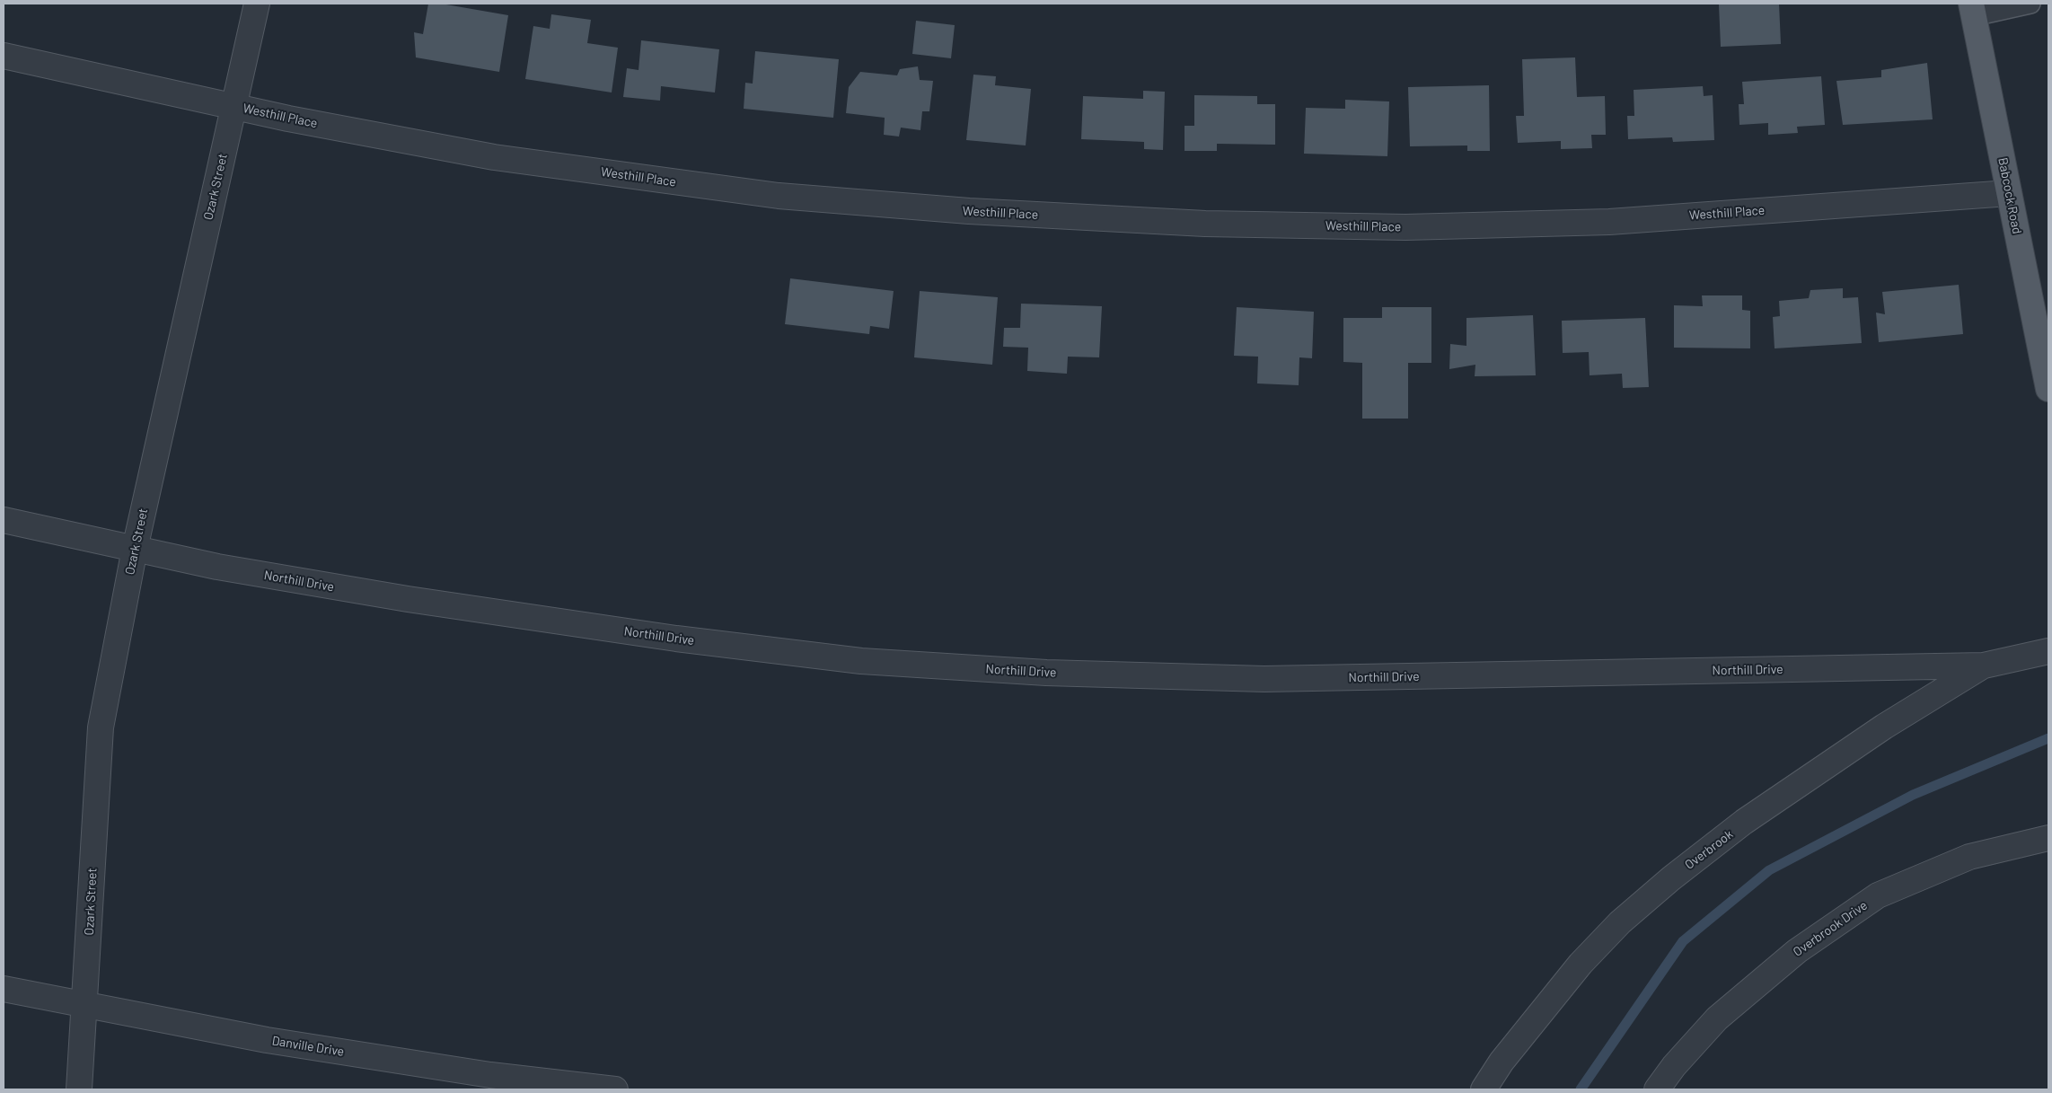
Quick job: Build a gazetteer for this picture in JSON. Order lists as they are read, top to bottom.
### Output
{
  "streets": {
    "main road": ["Babcock Road"],
    "street": [
      "Westhill Place",
      "Ozark Street",
      "Northill Drive",
      "Overbrook",
      "Overbrook Drive",
      "Danville Drive"
    ]
  },
  "crossings": [
    ["Westhill Place", "Ozark Street"],
    ["Westhill Place", "Babcock Road"],
    ["Ozark Street", "Northill Drive"],
    ["Ozark Street", "Danville Drive"],
    ["Northill Drive", "Overbrook"]
  ]
}
